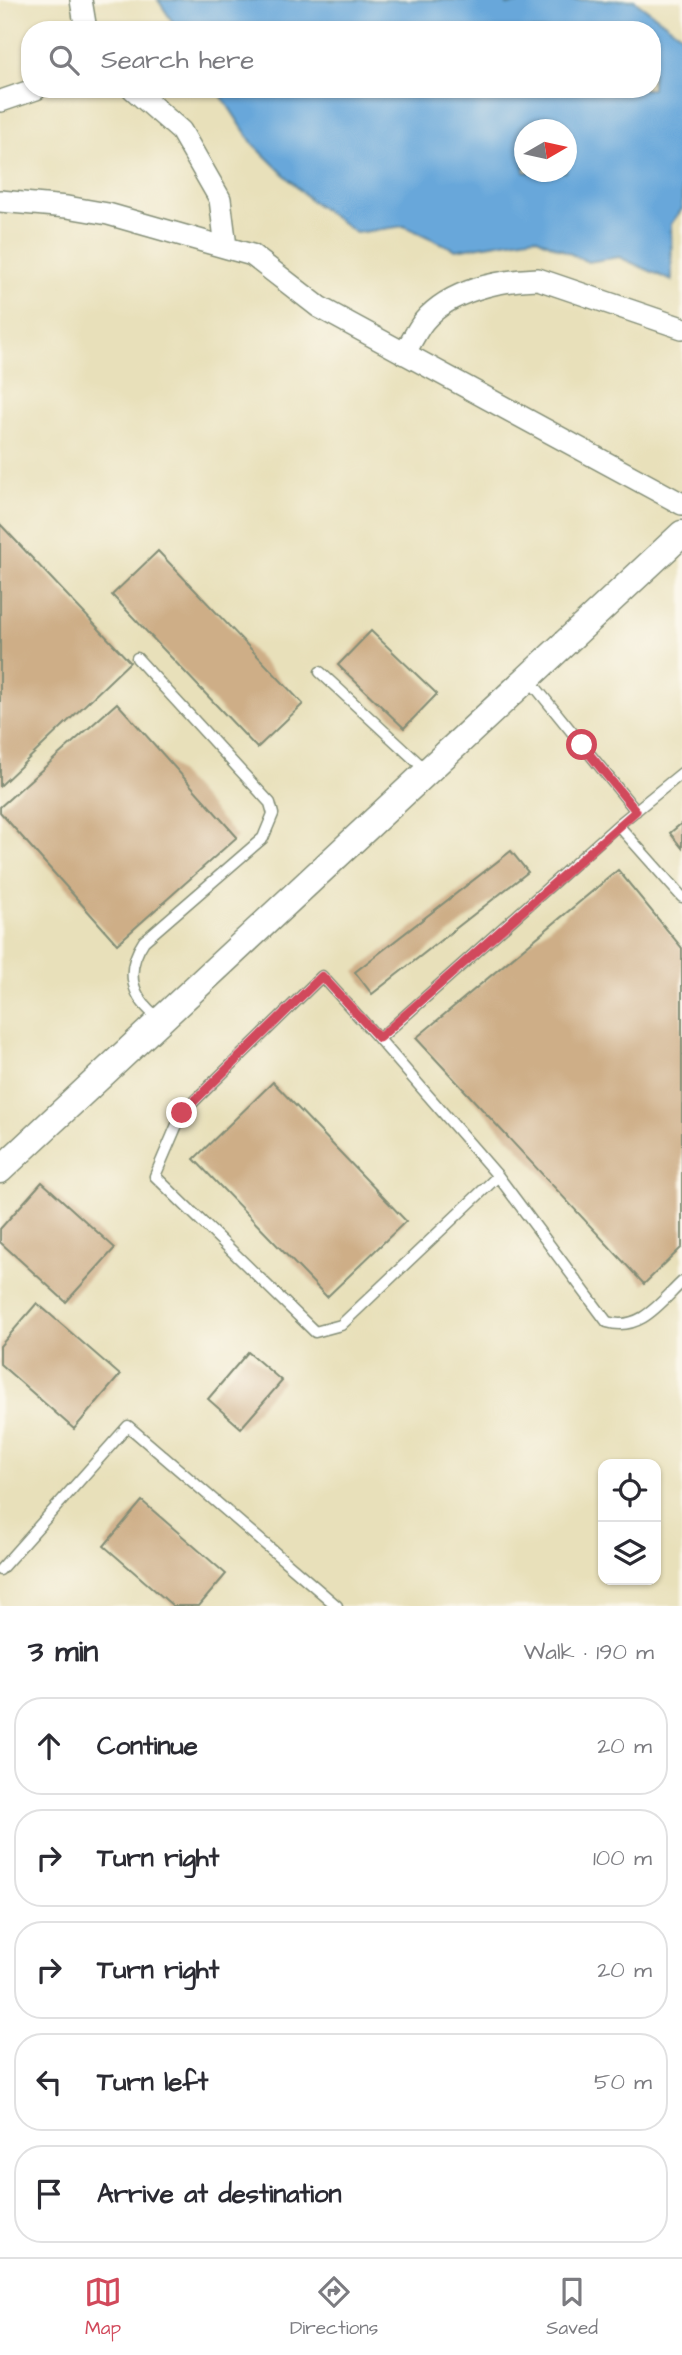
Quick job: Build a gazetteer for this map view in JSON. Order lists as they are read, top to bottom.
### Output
{
  "north": "right",
  "page": {
    "search": "Search here",
    "heading": ["3 min", "Walk · 190 m"],
    "list": [
      ["Continue", "20 m"],
      ["Turn right", "100 m"],
      ["Turn right", "20 m"],
      ["Turn left", "50 m"],
      "Arrive at destination"
    ],
    "nav": ["Map", "Directions", "Saved"]
  }
}
